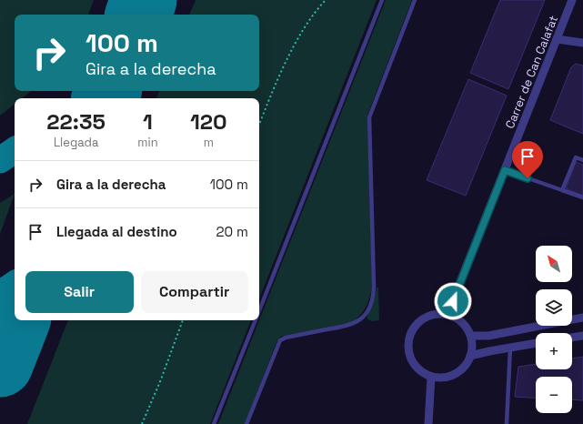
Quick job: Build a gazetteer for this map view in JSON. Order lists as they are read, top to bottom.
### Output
{
  "streets": {
    "street": ["Carrer de Can Calafat"]
  },
  "north": "top left",
  "page": {
    "turn": ["100 m", "Gira a la derecha"],
    "eta": [
      "22:35",
      "Llegada",
      "1",
      "min",
      "120",
      "m"
    ],
    "list": [
      {
        "name": "Gira a la derecha",
        "value": "100 m"
      },
      {
        "name": "Llegada al destino",
        "value": "20 m"
      }
    ],
    "map_buttons": ["+", "−"],
    "buttons": ["Salir", "Compartir"]
  }
}
